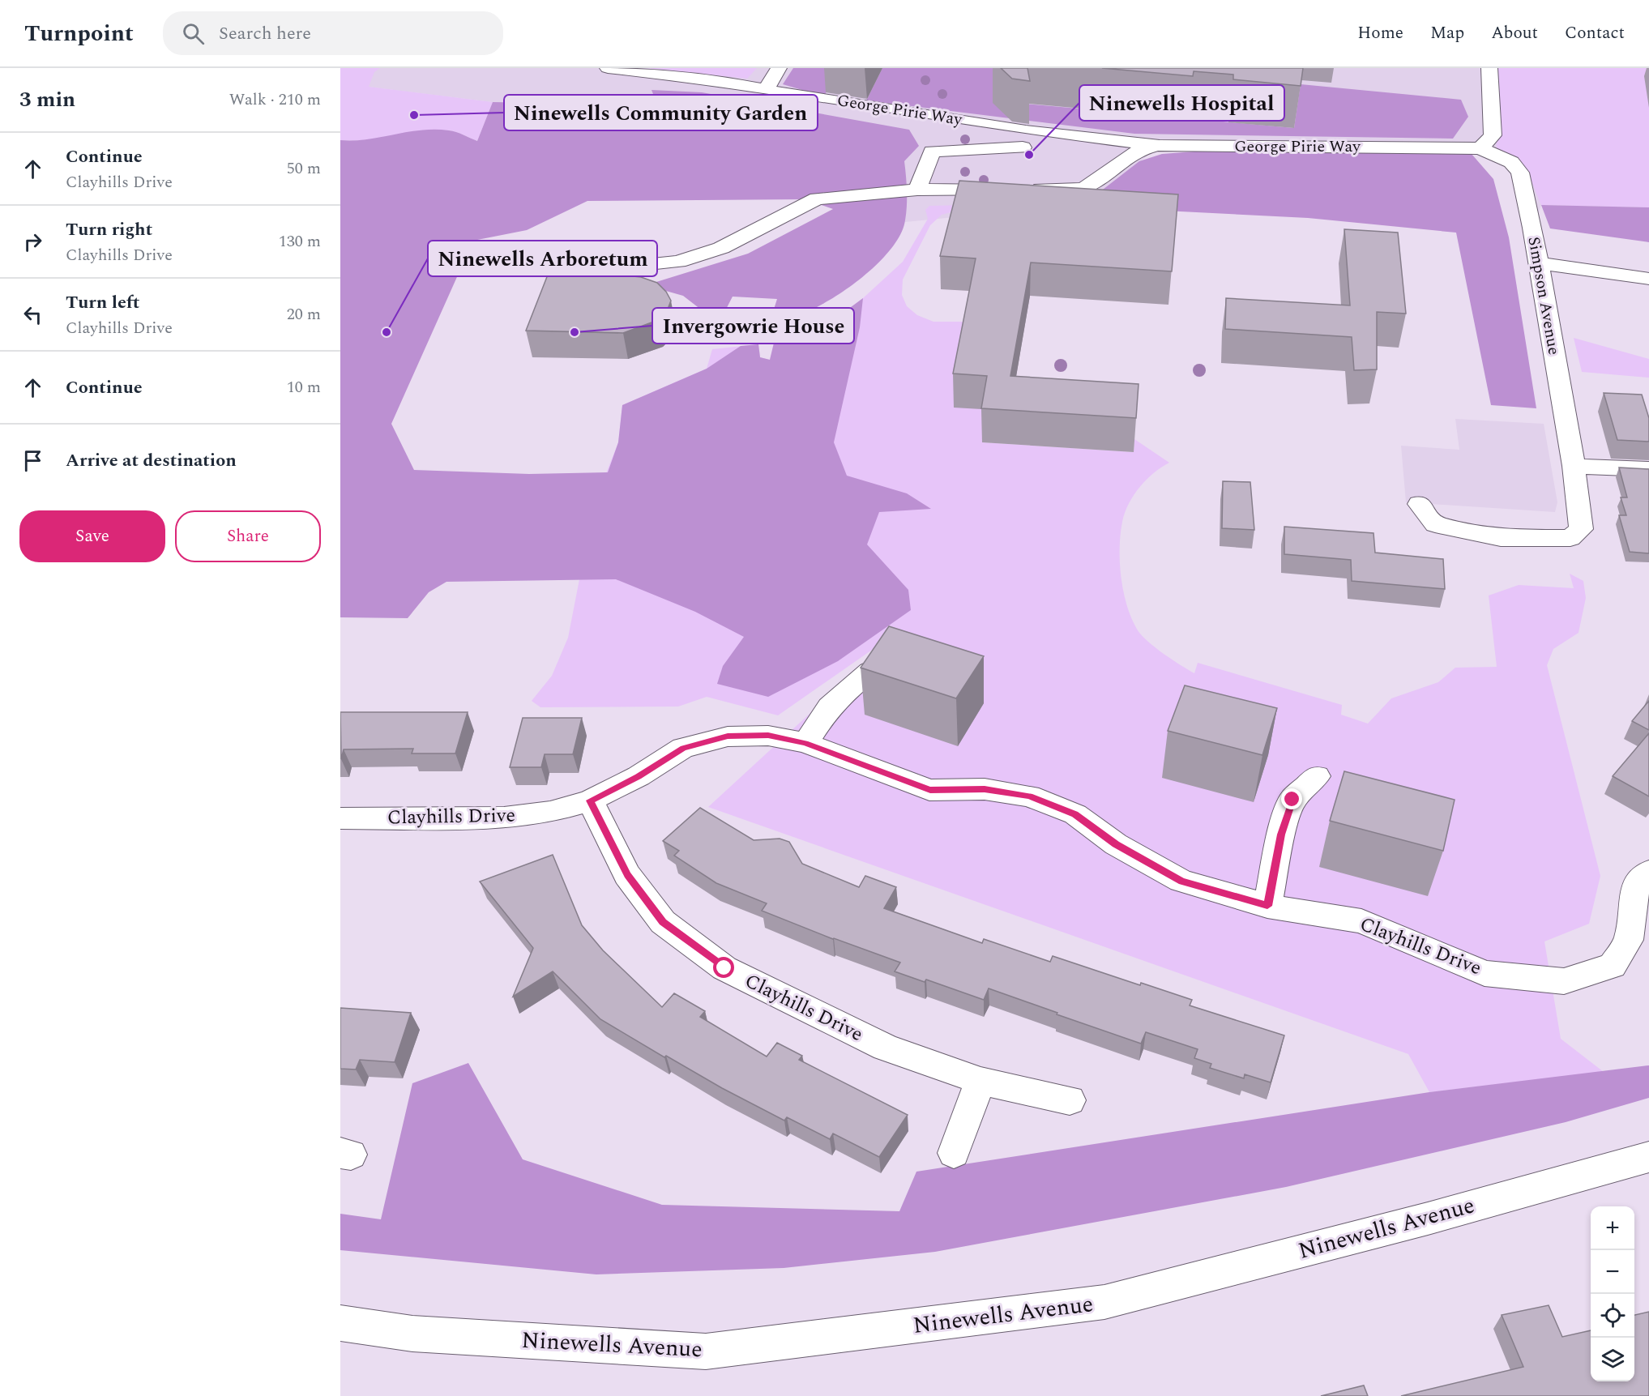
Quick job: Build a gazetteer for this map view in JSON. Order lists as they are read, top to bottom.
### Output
{
  "streets": {
    "street": [
      "George Pirie Way",
      "Simpson Avenue",
      "Clayhills Drive",
      "Ninewells Avenue"
    ]
  },
  "crossings": [
    ["George Pirie Way", "Simpson Avenue"]
  ],
  "places": [
    "Ninewells Community Garden",
    "Ninewells Hospital",
    "Ninewells Arboretum",
    "Invergowrie House"
  ],
  "page": {
    "header": "Turnpoint",
    "search": "Search here",
    "nav": [
      "Home",
      "Map",
      "About",
      "Contact"
    ],
    "heading": ["3 min", "Walk · 210 m"],
    "list": [
      ["Continue", "Clayhills Drive", "50 m"],
      ["Turn right", "Clayhills Drive", "130 m"],
      ["Turn left", "Clayhills Drive", "20 m"],
      ["Continue", "10 m"],
      "Arrive at destination"
    ],
    "buttons": ["Save", "Share"],
    "map_buttons": ["+", "−"]
  }
}
